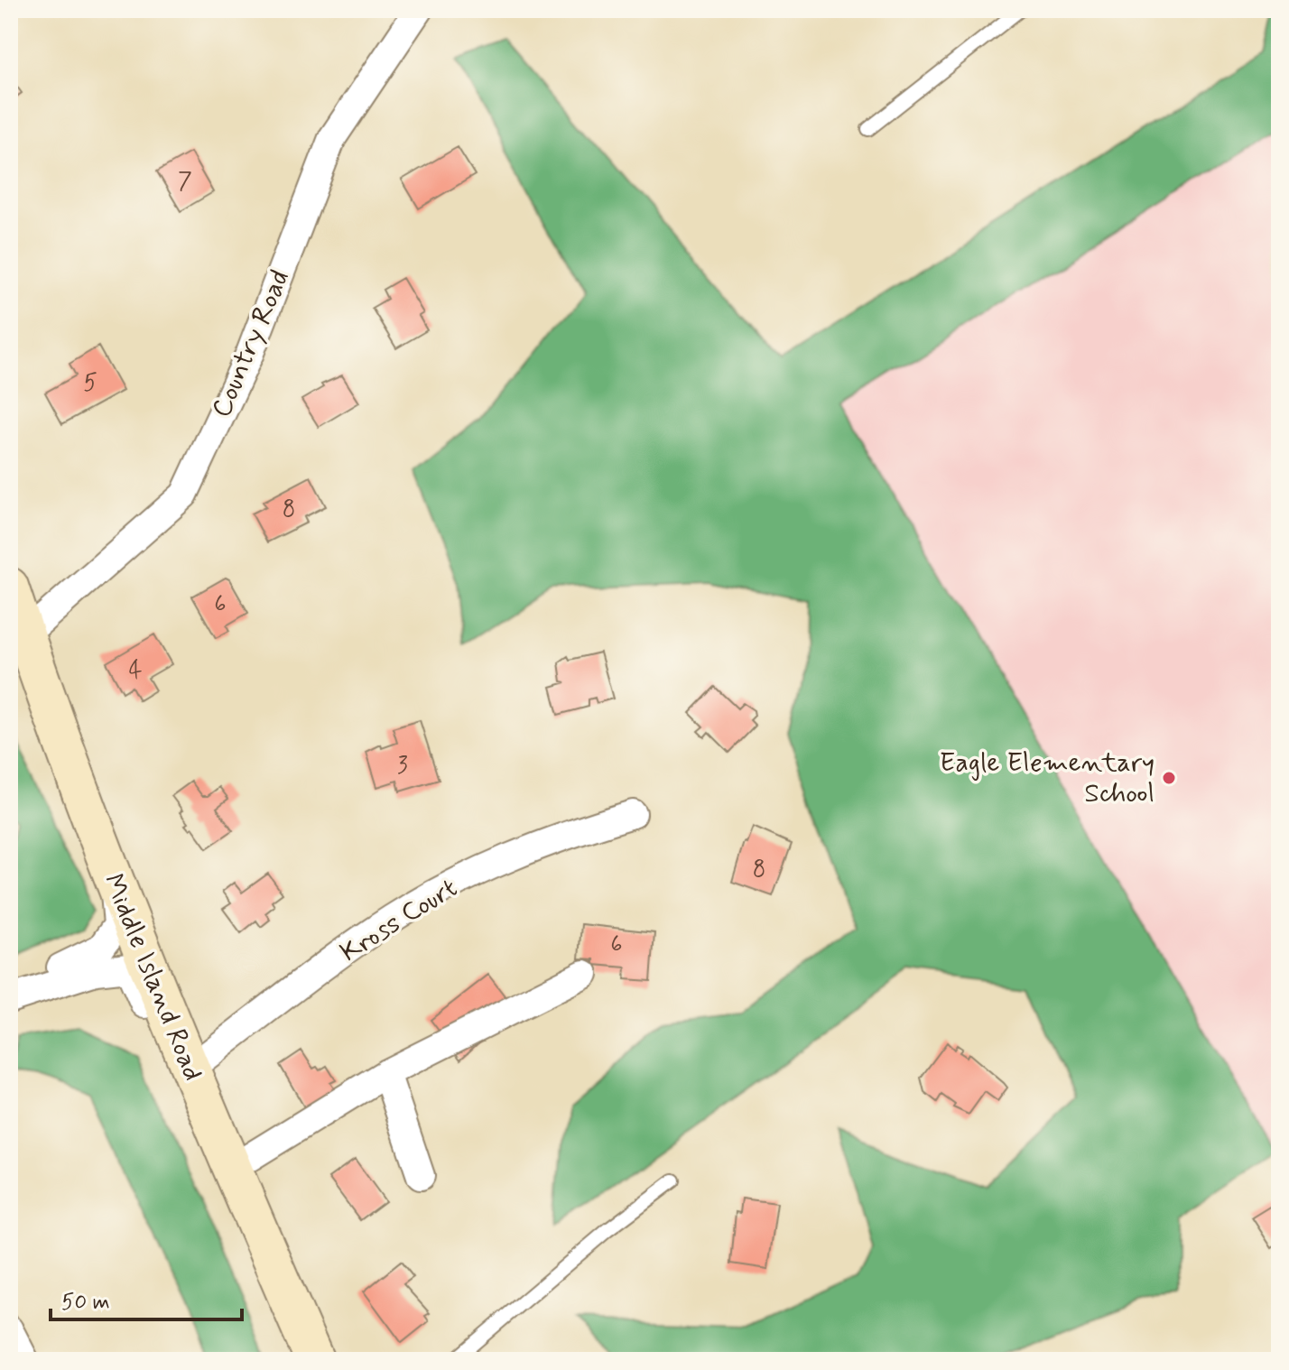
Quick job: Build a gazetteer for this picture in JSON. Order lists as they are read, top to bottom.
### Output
{
  "streets": {
    "street": ["Country Road", "Kross Court", "Middle Island Road"]
  },
  "crossings": [
    ["Country Road", "Middle Island Road"],
    ["Kross Court", "Middle Island Road"]
  ],
  "places": ["Eagle Elementary School"],
  "house_numbers": [
    "7",
    "5",
    "8",
    "6",
    "4",
    "3",
    "8",
    "6"
  ],
  "scale_bar": "50 m"
}
